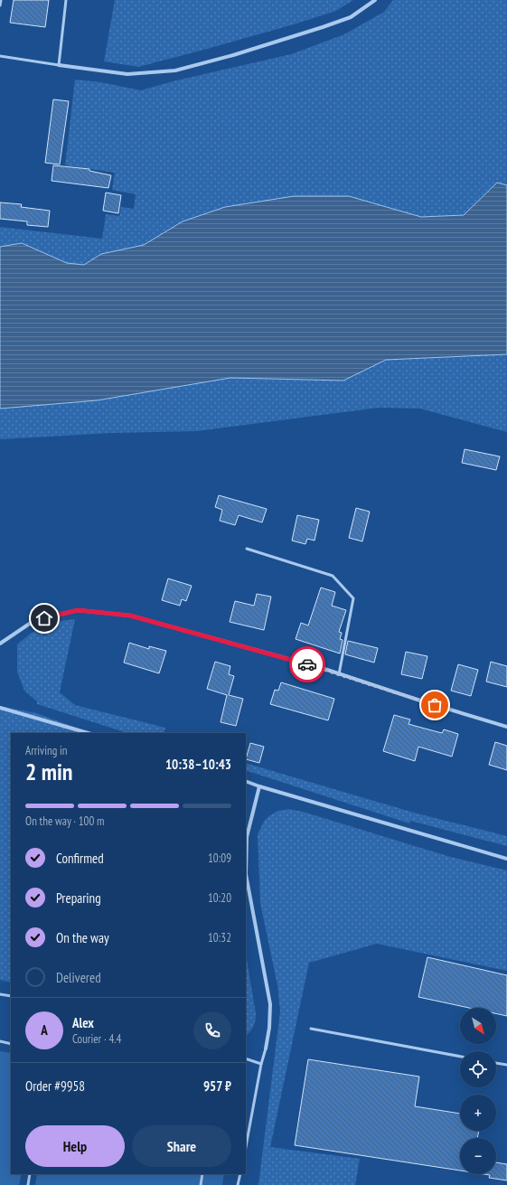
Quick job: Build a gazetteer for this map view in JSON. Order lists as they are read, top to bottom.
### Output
{
  "north": "bottom right",
  "page": {
    "heading": ["2 min", "Arriving in", "10:38–10:43"],
    "panel": [
      "Alex",
      "Courier · 4.4",
      "Order #9958",
      "957 ₽"
    ],
    "bar": "On the way · 100 m",
    "list": [
      ["Confirmed", "10:09"],
      ["Preparing", "10:20"],
      ["On the way", "10:32"],
      "Delivered"
    ],
    "map_buttons": ["+", "−"],
    "round": "A",
    "buttons": ["Help", "Share"]
  }
}
